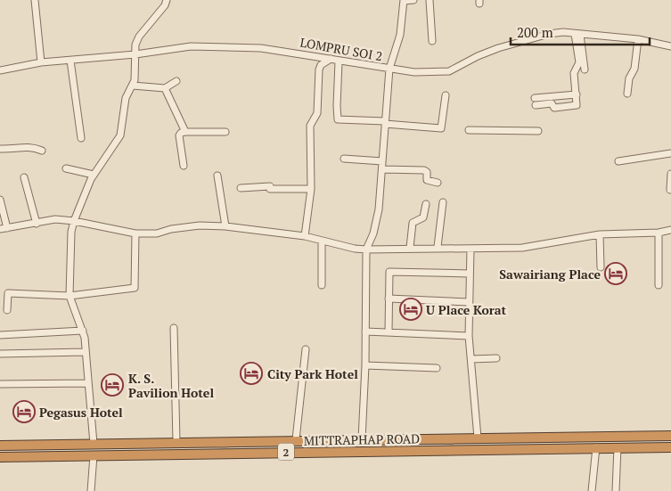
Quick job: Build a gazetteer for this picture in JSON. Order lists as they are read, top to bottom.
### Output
{
  "streets": {
    "highway": ["MITTRAPHAP ROAD", "2"],
    "street": ["LOMPRU SOI 2"]
  },
  "places": {
    "hotel": [
      "Sawairiang Place",
      "U Place Korat",
      "City Park Hotel",
      "K. S. Pavilion Hotel",
      "Pegasus Hotel"
    ]
  },
  "scale_bar": "200 m"
}
